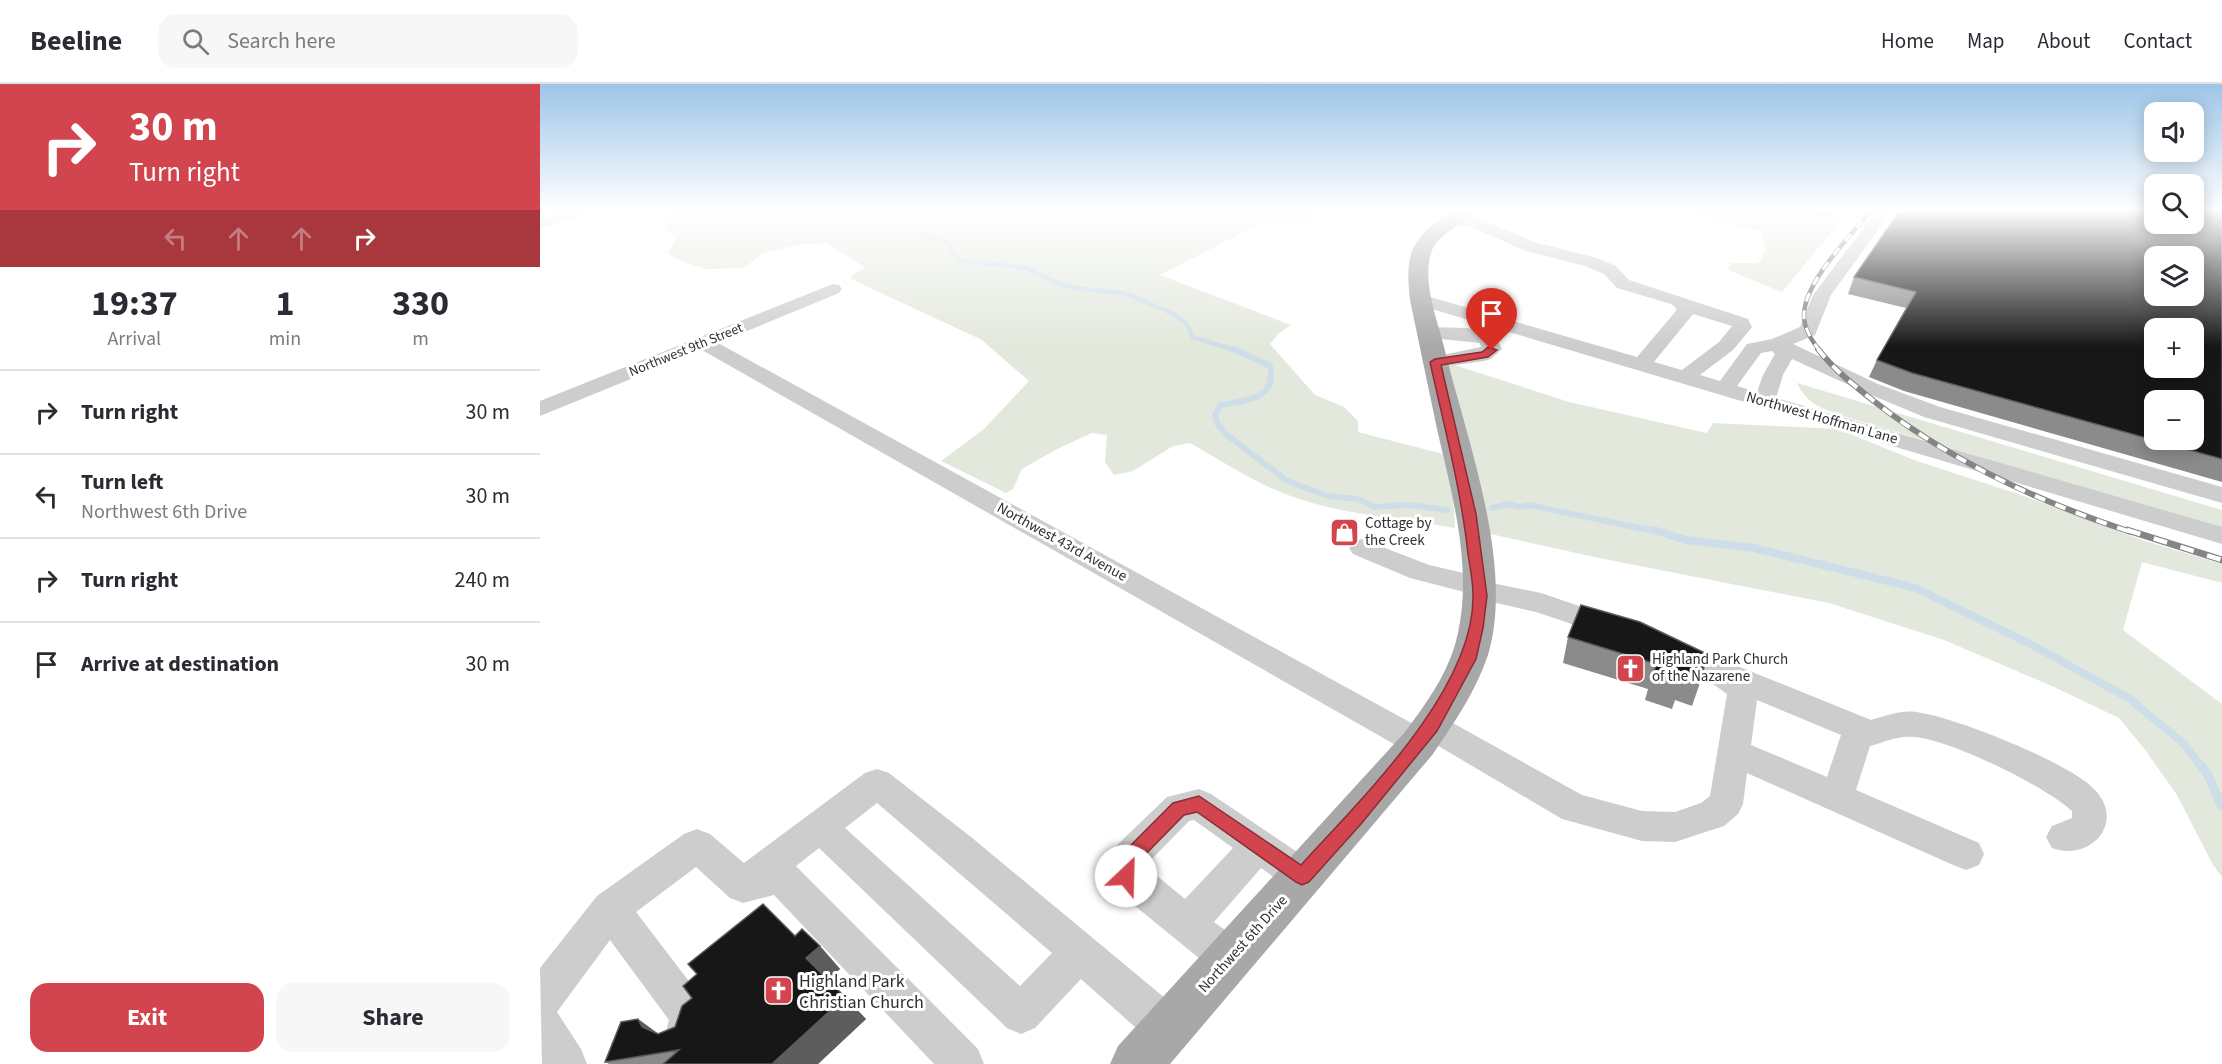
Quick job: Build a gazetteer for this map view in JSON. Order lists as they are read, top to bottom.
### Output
{
  "streets": {
    "main road": ["Northwest 6th Drive"],
    "street": ["Northwest 9th Street", "Northwest Hoffman Lane", "Northwest 43rd Avenue"]
  },
  "crossings": [
    ["Northwest 9th Street", "Northwest 43rd Avenue"],
    ["Northwest Hoffman Lane", "Northwest 6th Drive"],
    ["Northwest 43rd Avenue", "Northwest 6th Drive"]
  ],
  "places": {
    "shop": ["Cottage by the Creek"],
    "church": ["Highland Park Church of the Nazarene", "Highland Park Christian Church"]
  },
  "page": {
    "header": "Beeline",
    "search": "Search here",
    "nav": [
      "Home",
      "Map",
      "About",
      "Contact"
    ],
    "turn": ["30 m", "Turn right"],
    "map_buttons": ["+", "−"],
    "eta": [
      "19:37",
      "Arrival",
      "1",
      "min",
      "330",
      "m"
    ],
    "list": [
      {
        "name": "Turn right",
        "value": "30 m"
      },
      {
        "name": "Turn left",
        "note": "Northwest 6th Drive",
        "value": "30 m"
      },
      {
        "name": "Turn right",
        "value": "240 m"
      },
      {
        "name": "Arrive at destination",
        "value": "30 m"
      }
    ],
    "buttons": ["Exit", "Share"]
  }
}
